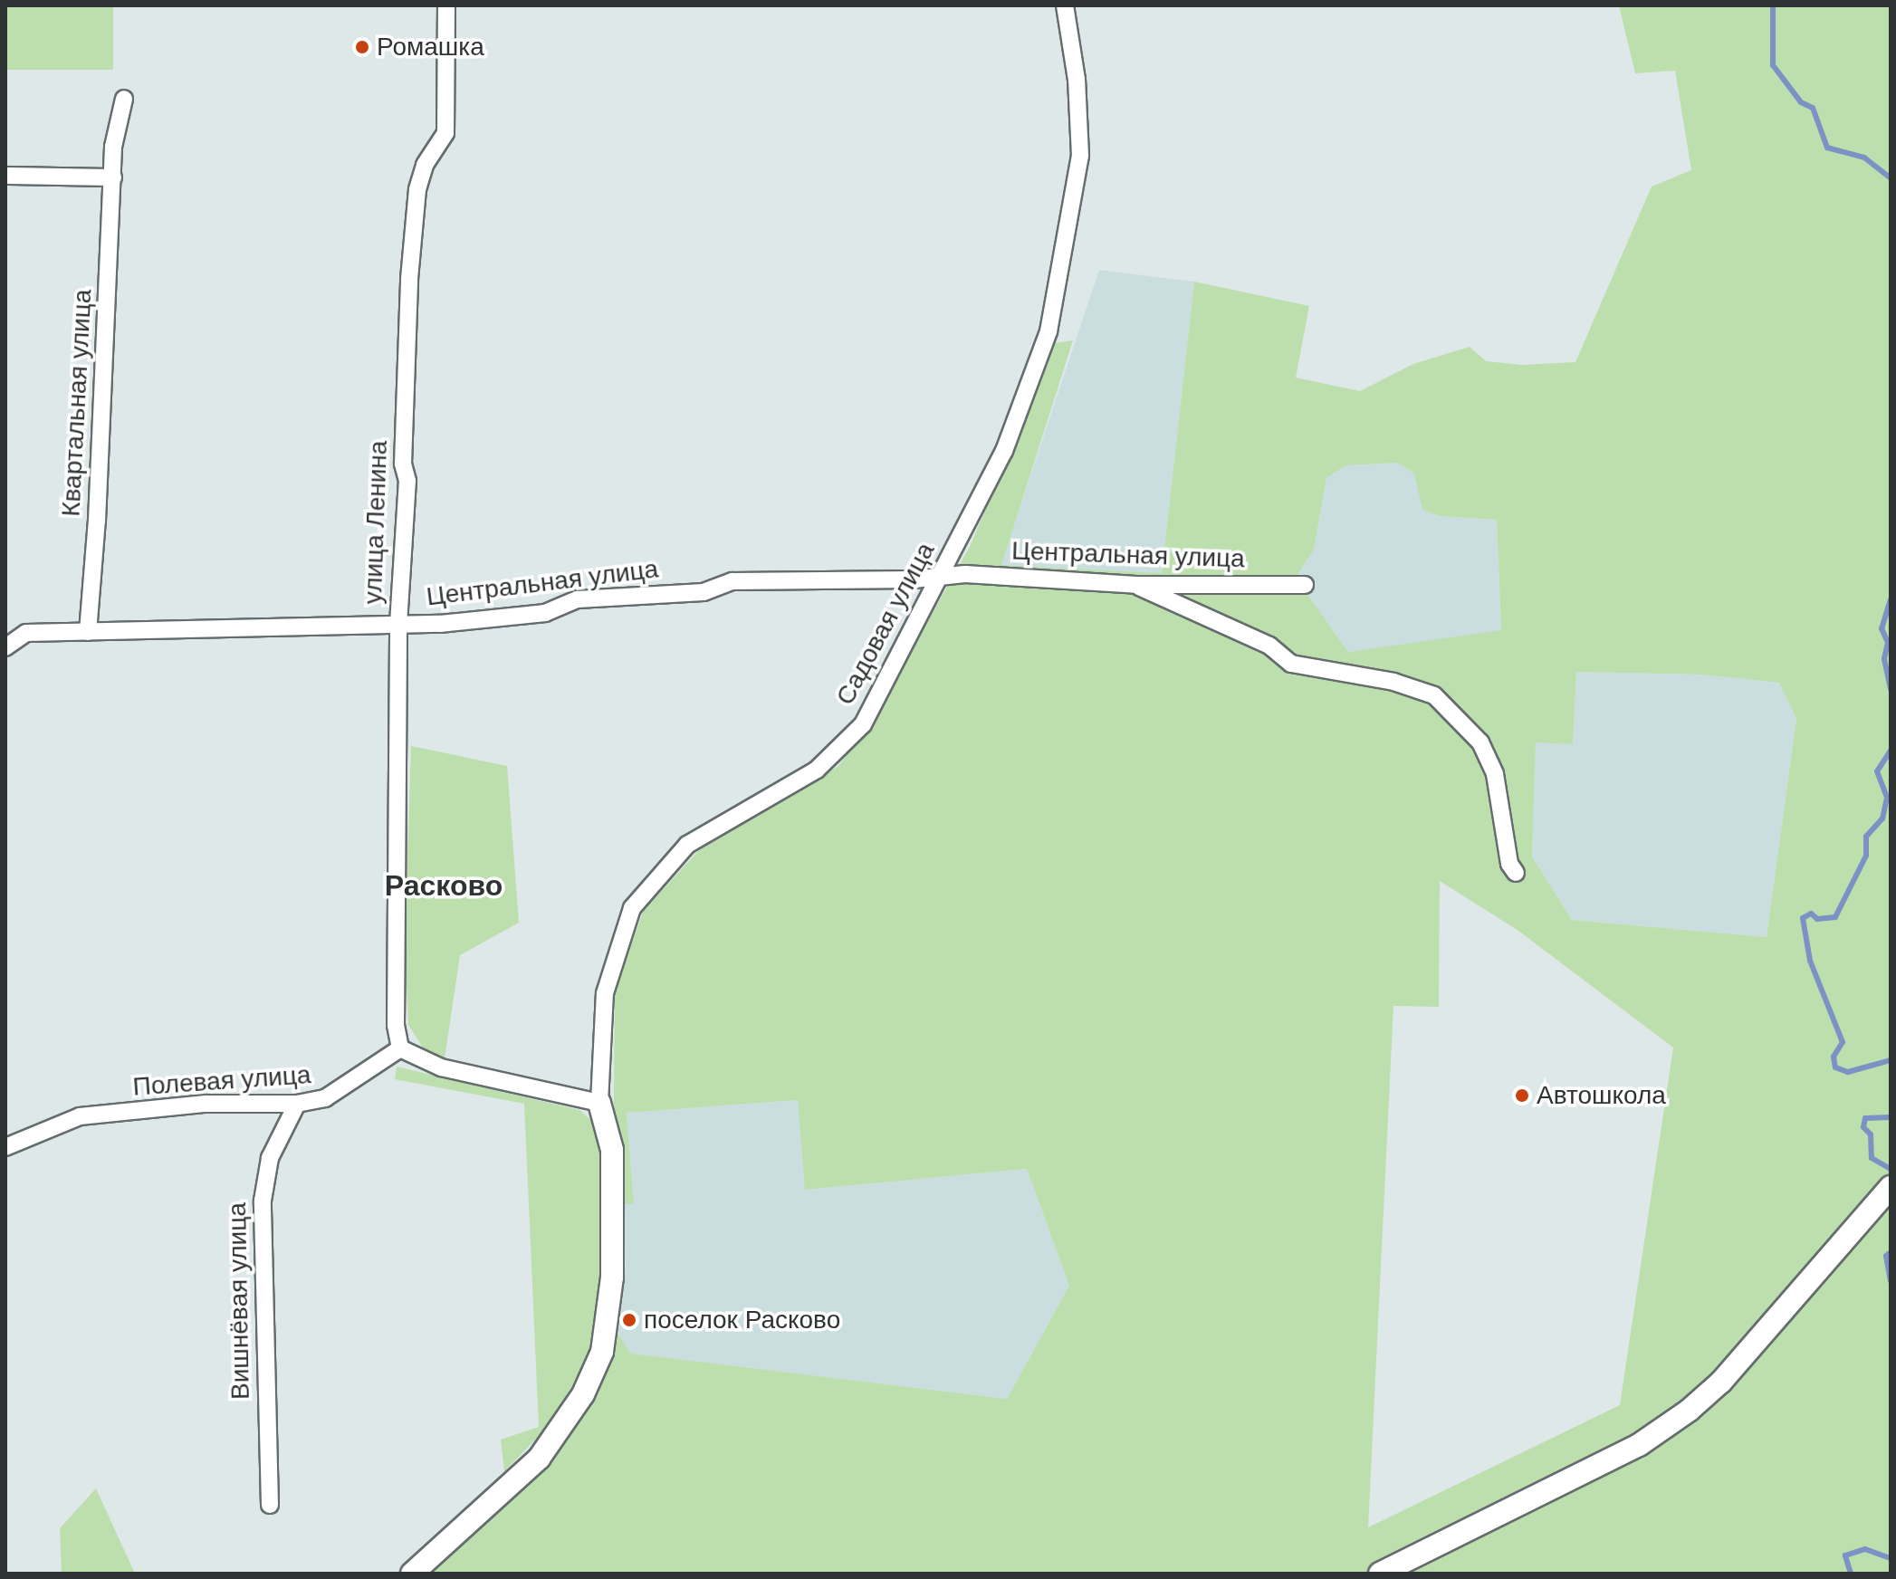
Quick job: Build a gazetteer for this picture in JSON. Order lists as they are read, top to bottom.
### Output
{
  "streets": {
    "main road": ["Садовая улица"],
    "street": [
      "Квартальная улица",
      "улица Ленина",
      "Центральная улица",
      "Полевая улица",
      "Вишнёвая улица"
    ]
  },
  "crossings": [
    ["Квартальная улица", "Центральная улица"],
    ["улица Ленина", "Центральная улица"],
    ["улица Ленина", "Полевая улица"],
    ["Центральная улица", "Садовая улица"],
    ["Полевая улица", "Вишнёвая улица"]
  ],
  "districts": ["Расково"],
  "places": ["Ромашка", "Автошкола", "поселок Расково"]
}
